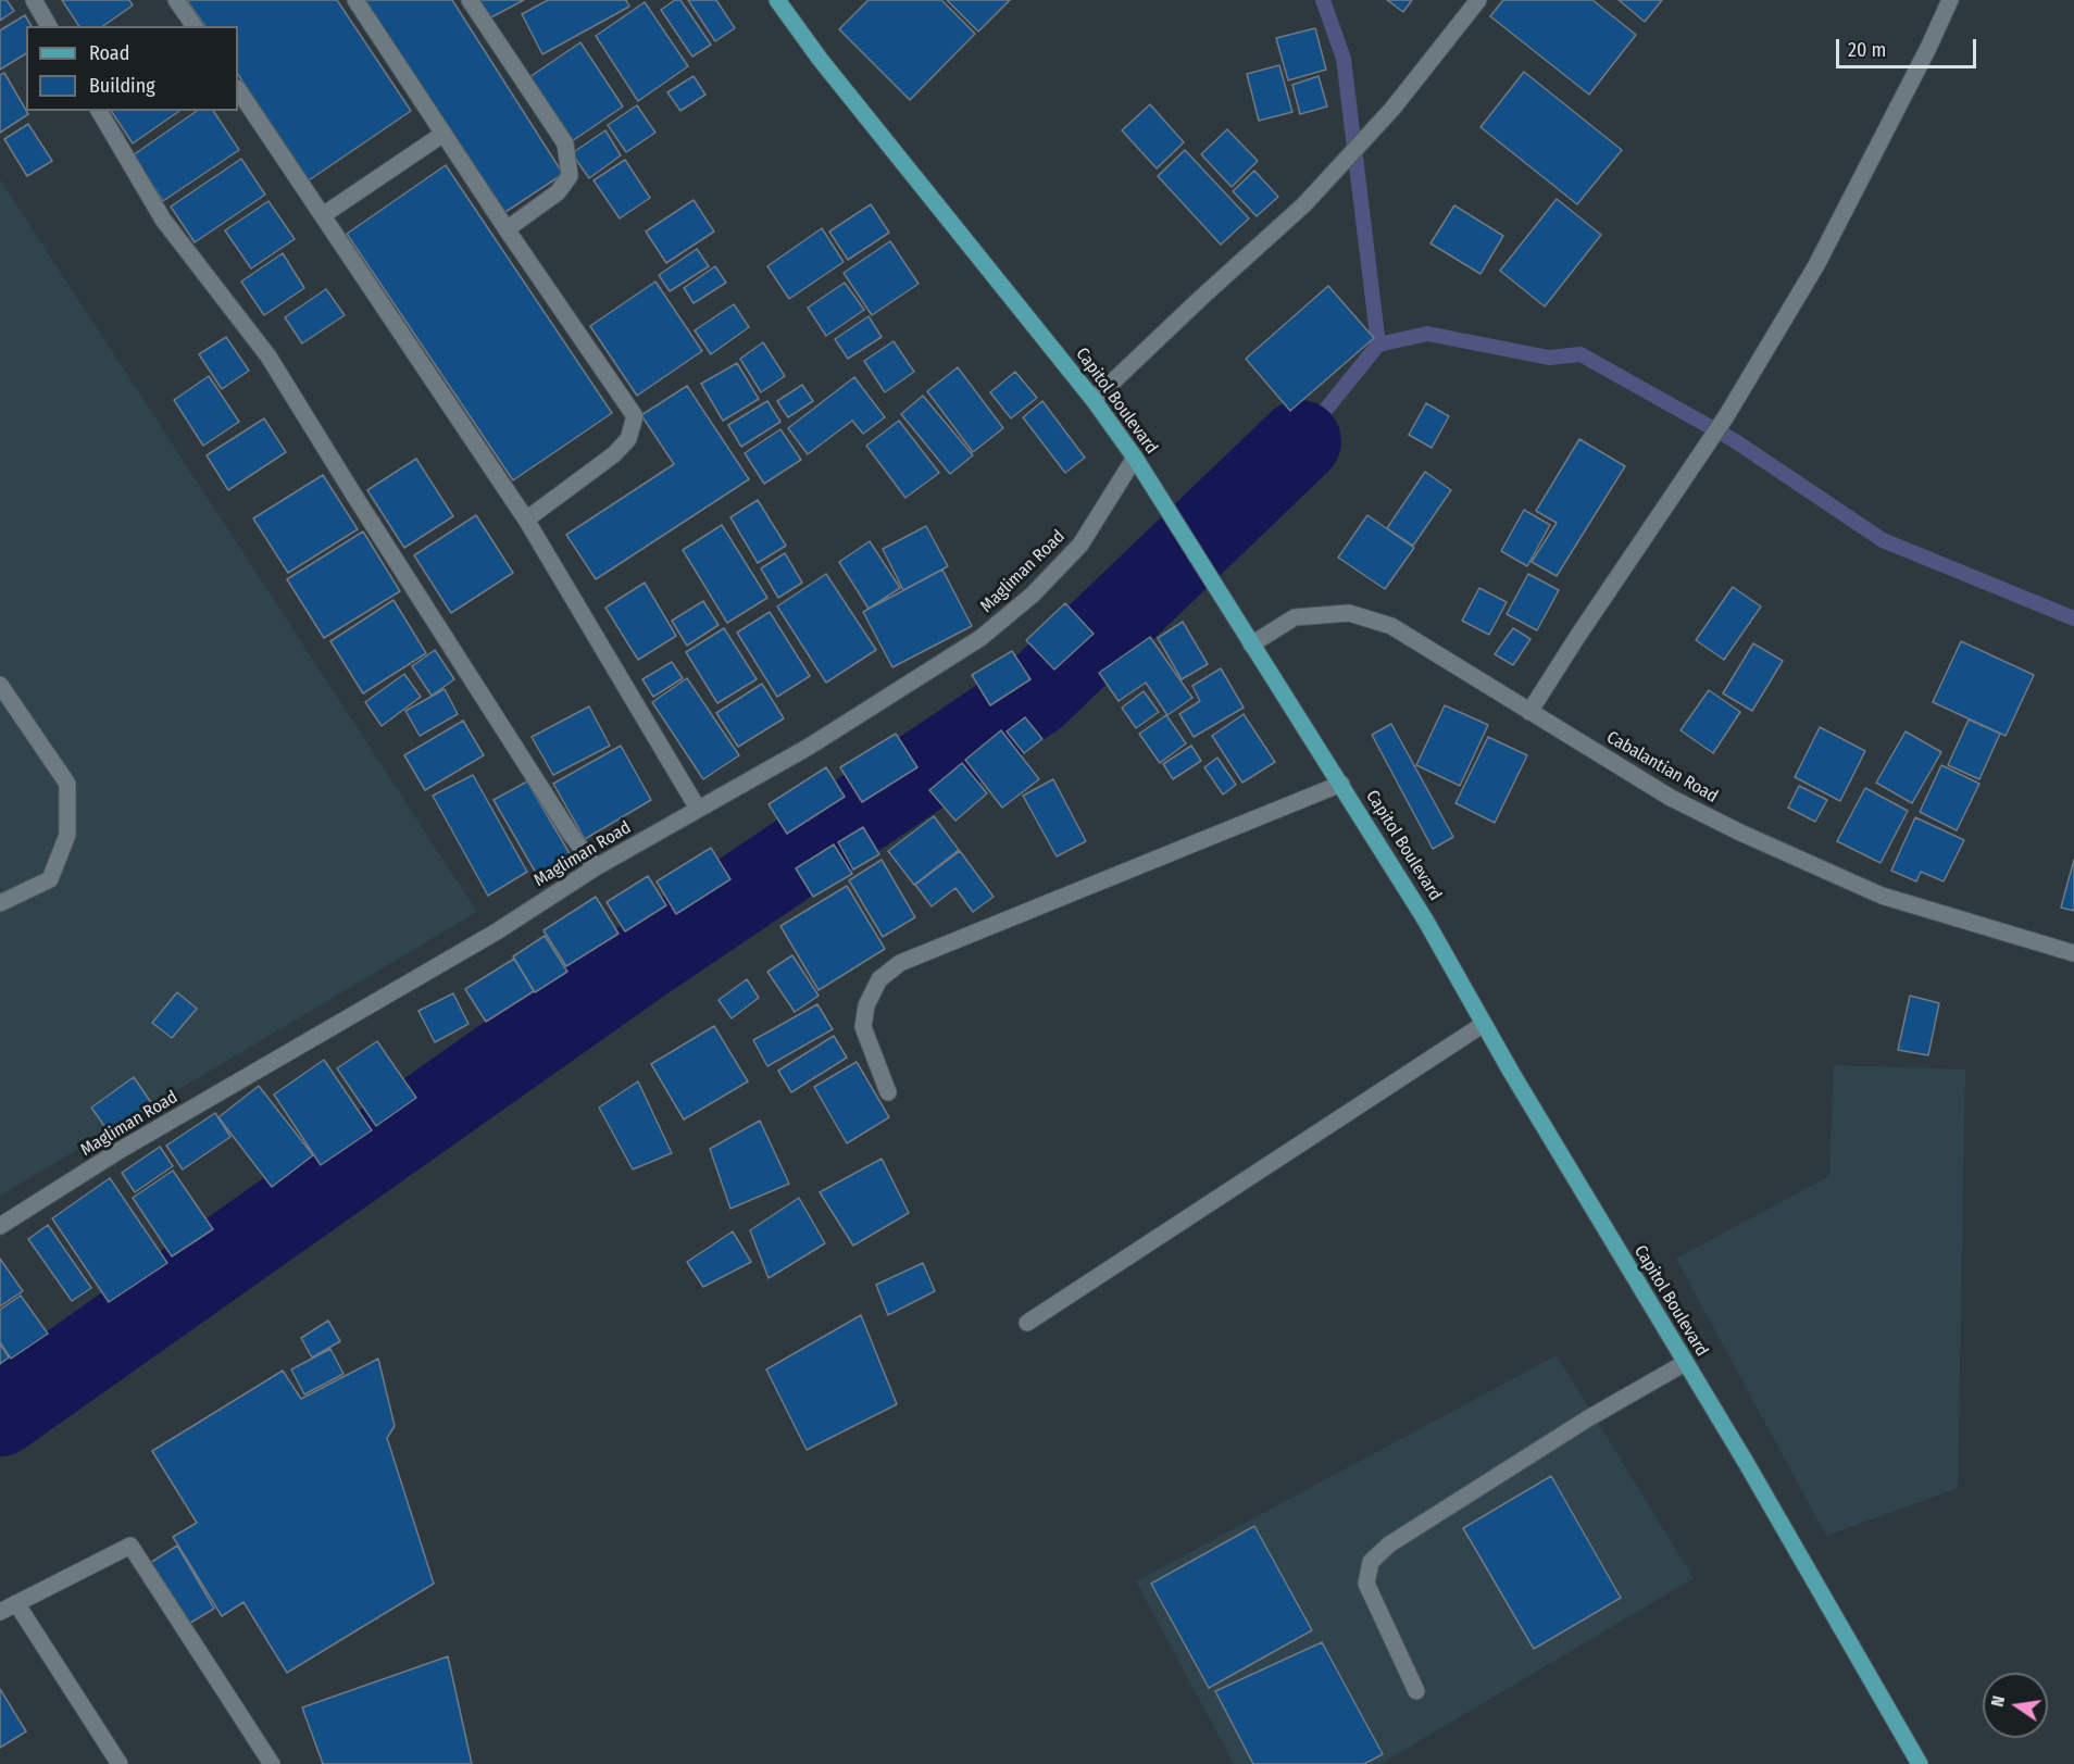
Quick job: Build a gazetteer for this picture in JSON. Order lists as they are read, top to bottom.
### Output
{
  "streets": {
    "main road": ["Capitol Boulevard"],
    "street": ["Magliman Road", "Cabalantian Road"]
  },
  "crossings": [
    ["Capitol Boulevard", "Magliman Road"],
    ["Capitol Boulevard", "Cabalantian Road"]
  ],
  "legend": ["Road", "Building"],
  "scale_bar": "20 m",
  "north": "left"
}
